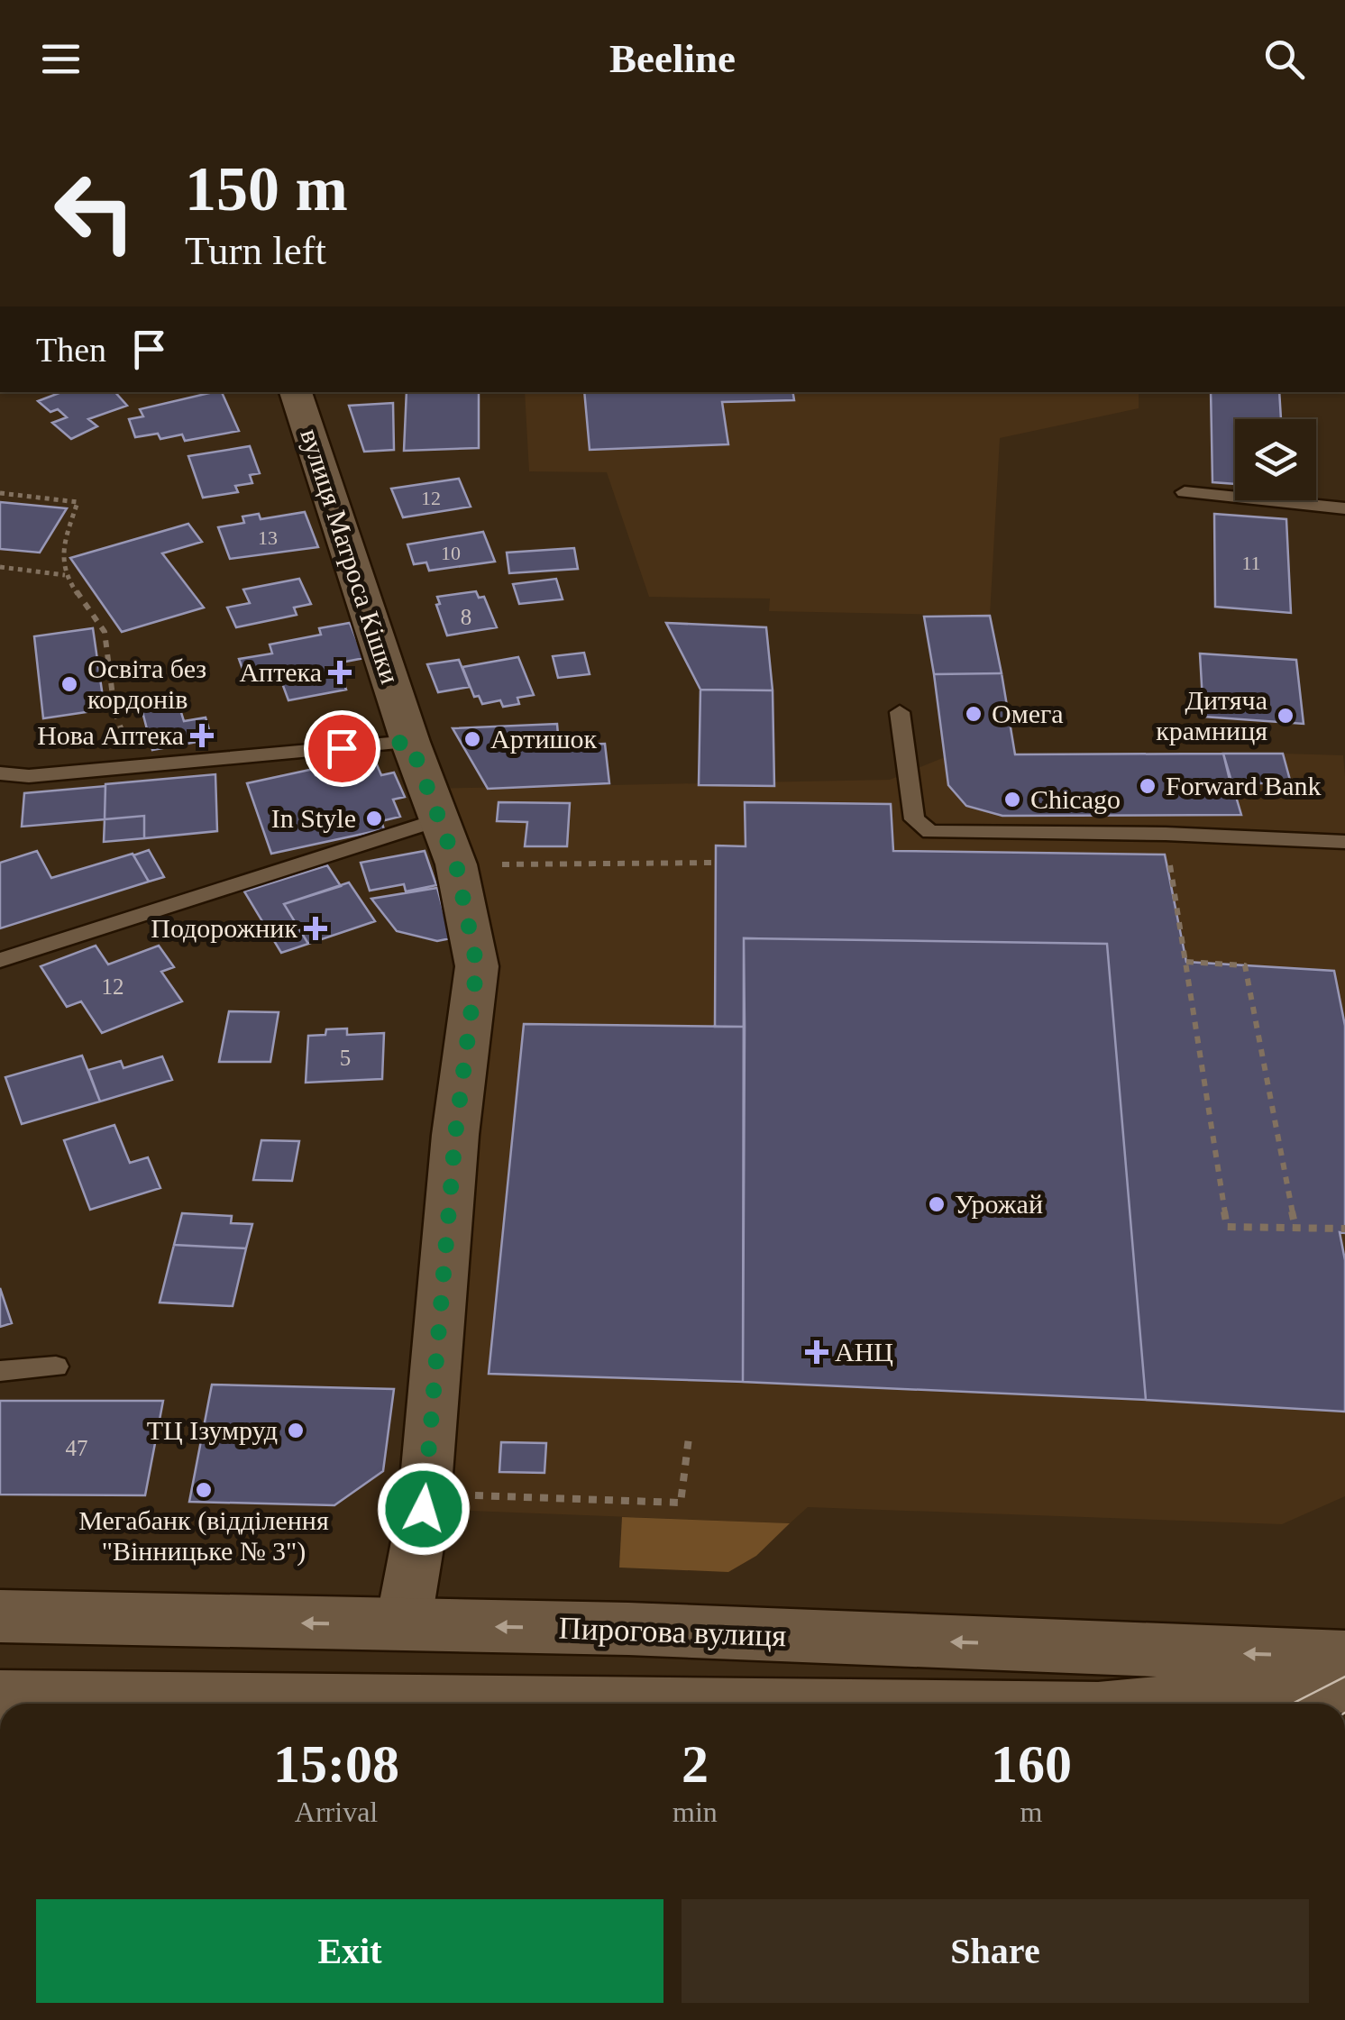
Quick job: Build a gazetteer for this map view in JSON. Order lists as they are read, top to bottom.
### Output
{
  "streets": {
    "main road": ["Пирогова вулиця"],
    "street": ["вулиця Матроса Кішки"]
  },
  "crossings": [
    ["вулиця Матроса Кішки", "Пирогова вулиця"]
  ],
  "places": {
    "health": [
      "Аптека",
      "Нова Аптека",
      "Подорожник",
      "АНЦ"
    ],
    "other": [
      "Освіта без кордонів",
      "Омега",
      "Дитяча крамниця",
      "Артишок",
      "Forward Bank",
      "Chicago",
      "In Style",
      "Урожай",
      "ТЦ Ізумруд",
      "Мегабанк (відділення \"Вінницьке № 3\")"
    ]
  },
  "house_numbers": [
    "12",
    "13",
    "10",
    "11",
    "8",
    "12",
    "5",
    "47"
  ],
  "page": {
    "header": "Beeline",
    "turn": ["150 m", "Turn left"],
    "then": "Then",
    "eta": [
      "15:08",
      "Arrival",
      "2",
      "min",
      "160",
      "m"
    ],
    "buttons": ["Exit", "Share"]
  }
}
